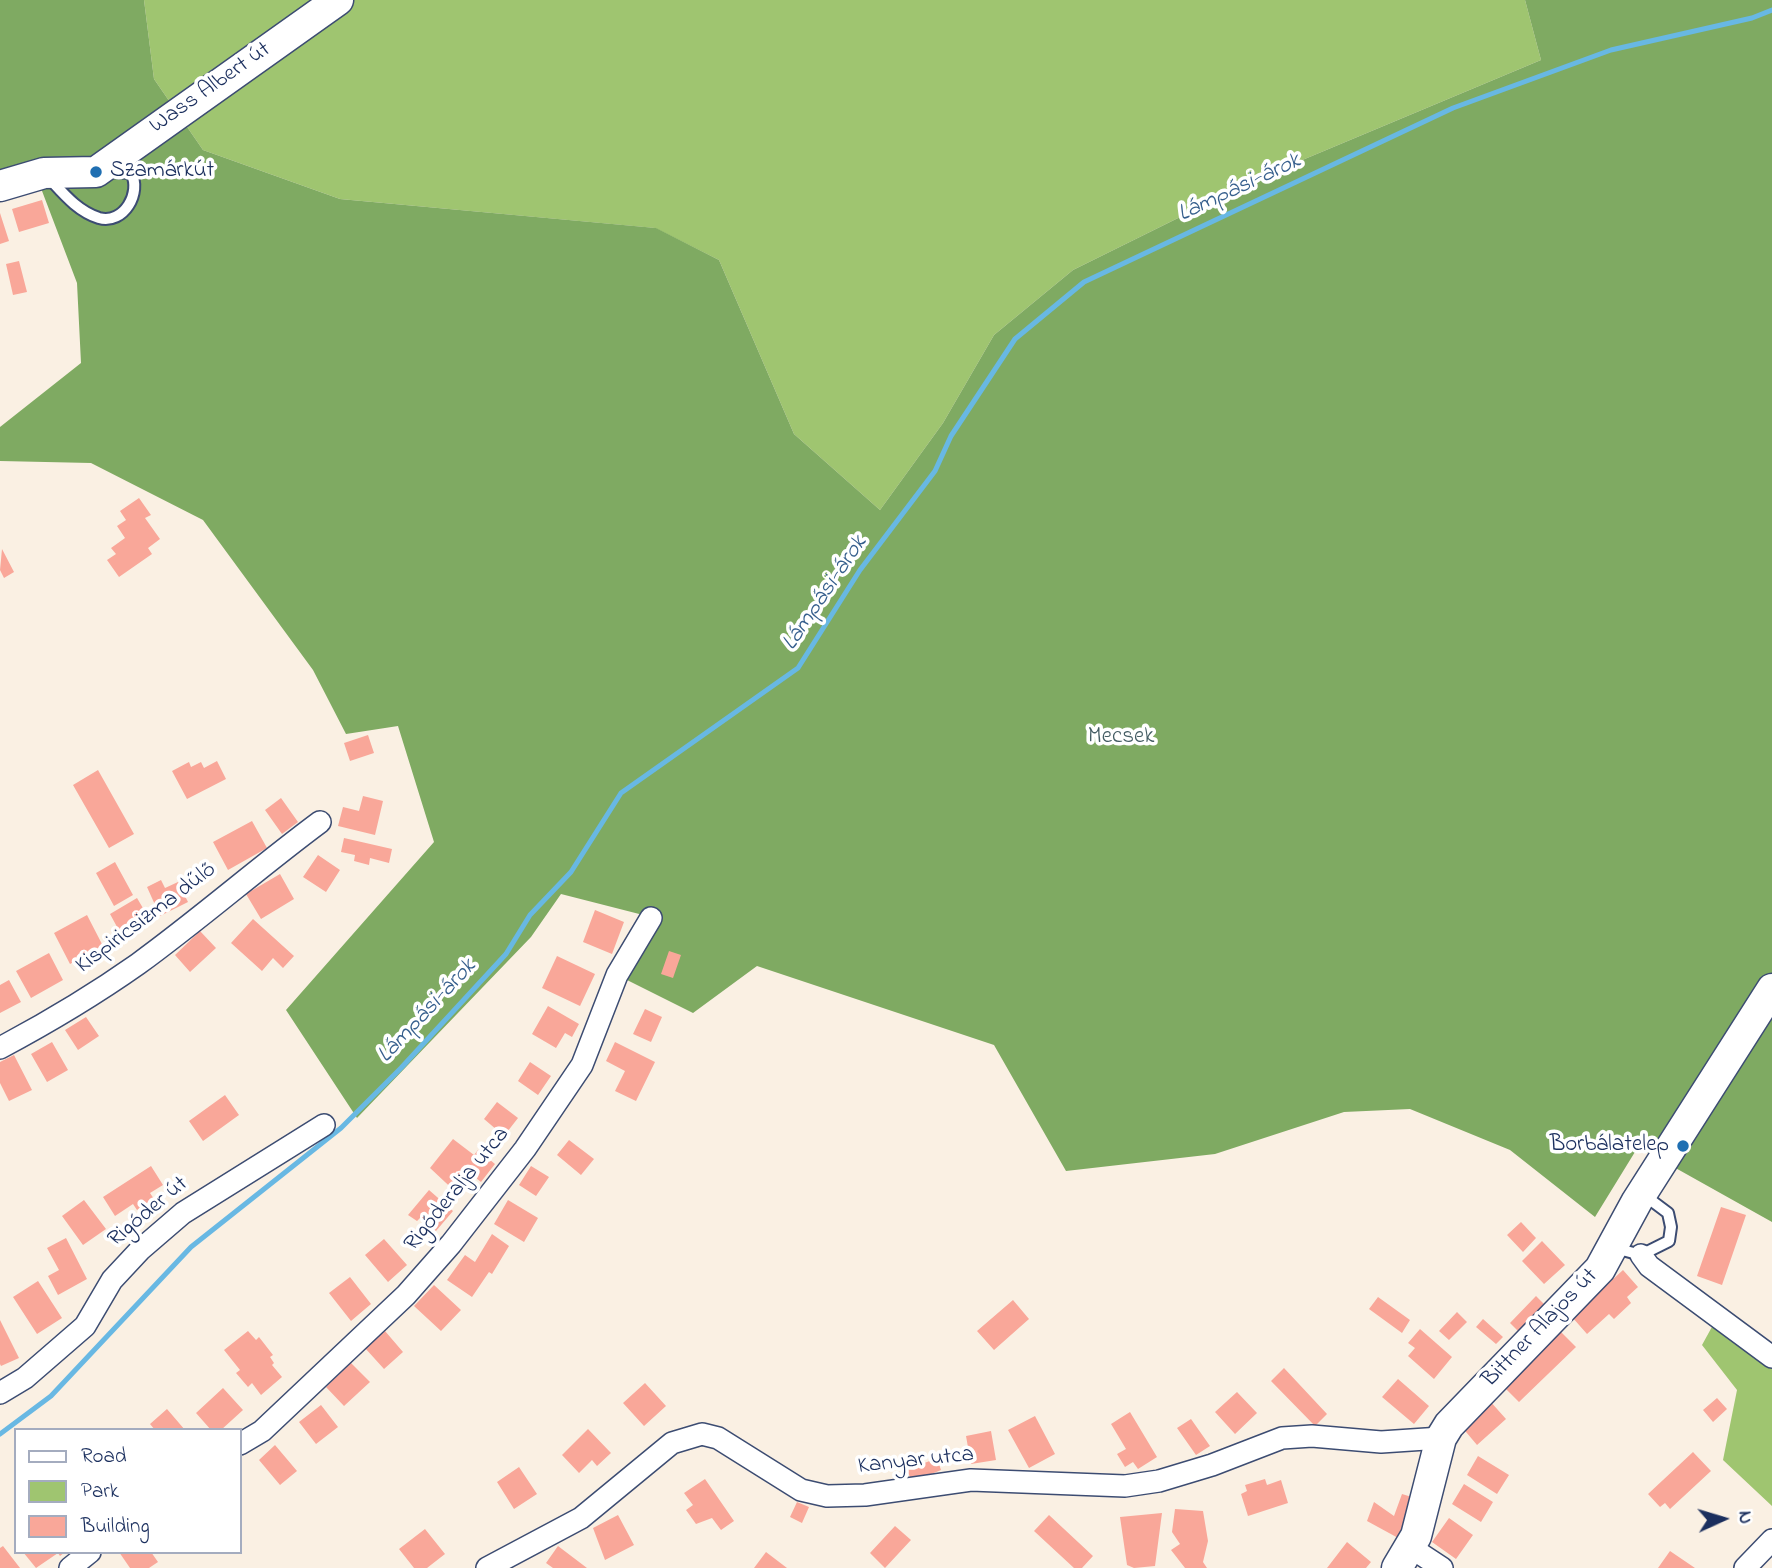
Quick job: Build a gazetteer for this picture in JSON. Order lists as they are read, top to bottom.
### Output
{
  "streets": {
    "street": [
      "Wass Albert út",
      "Kispiricsizma dűlő",
      "Rigóderalja utca",
      "Rigóder út",
      "Bittner Alajos út",
      "Kanyar utca"
    ]
  },
  "crossings": [
    ["Bittner Alajos út", "Kanyar utca"]
  ],
  "water": ["Lámpási-árok"],
  "parks": ["Mecsek"],
  "places": ["Szamárkút", "Borbálatelep"],
  "legend": ["Road", "Park", "Building"],
  "north": "right"
}
